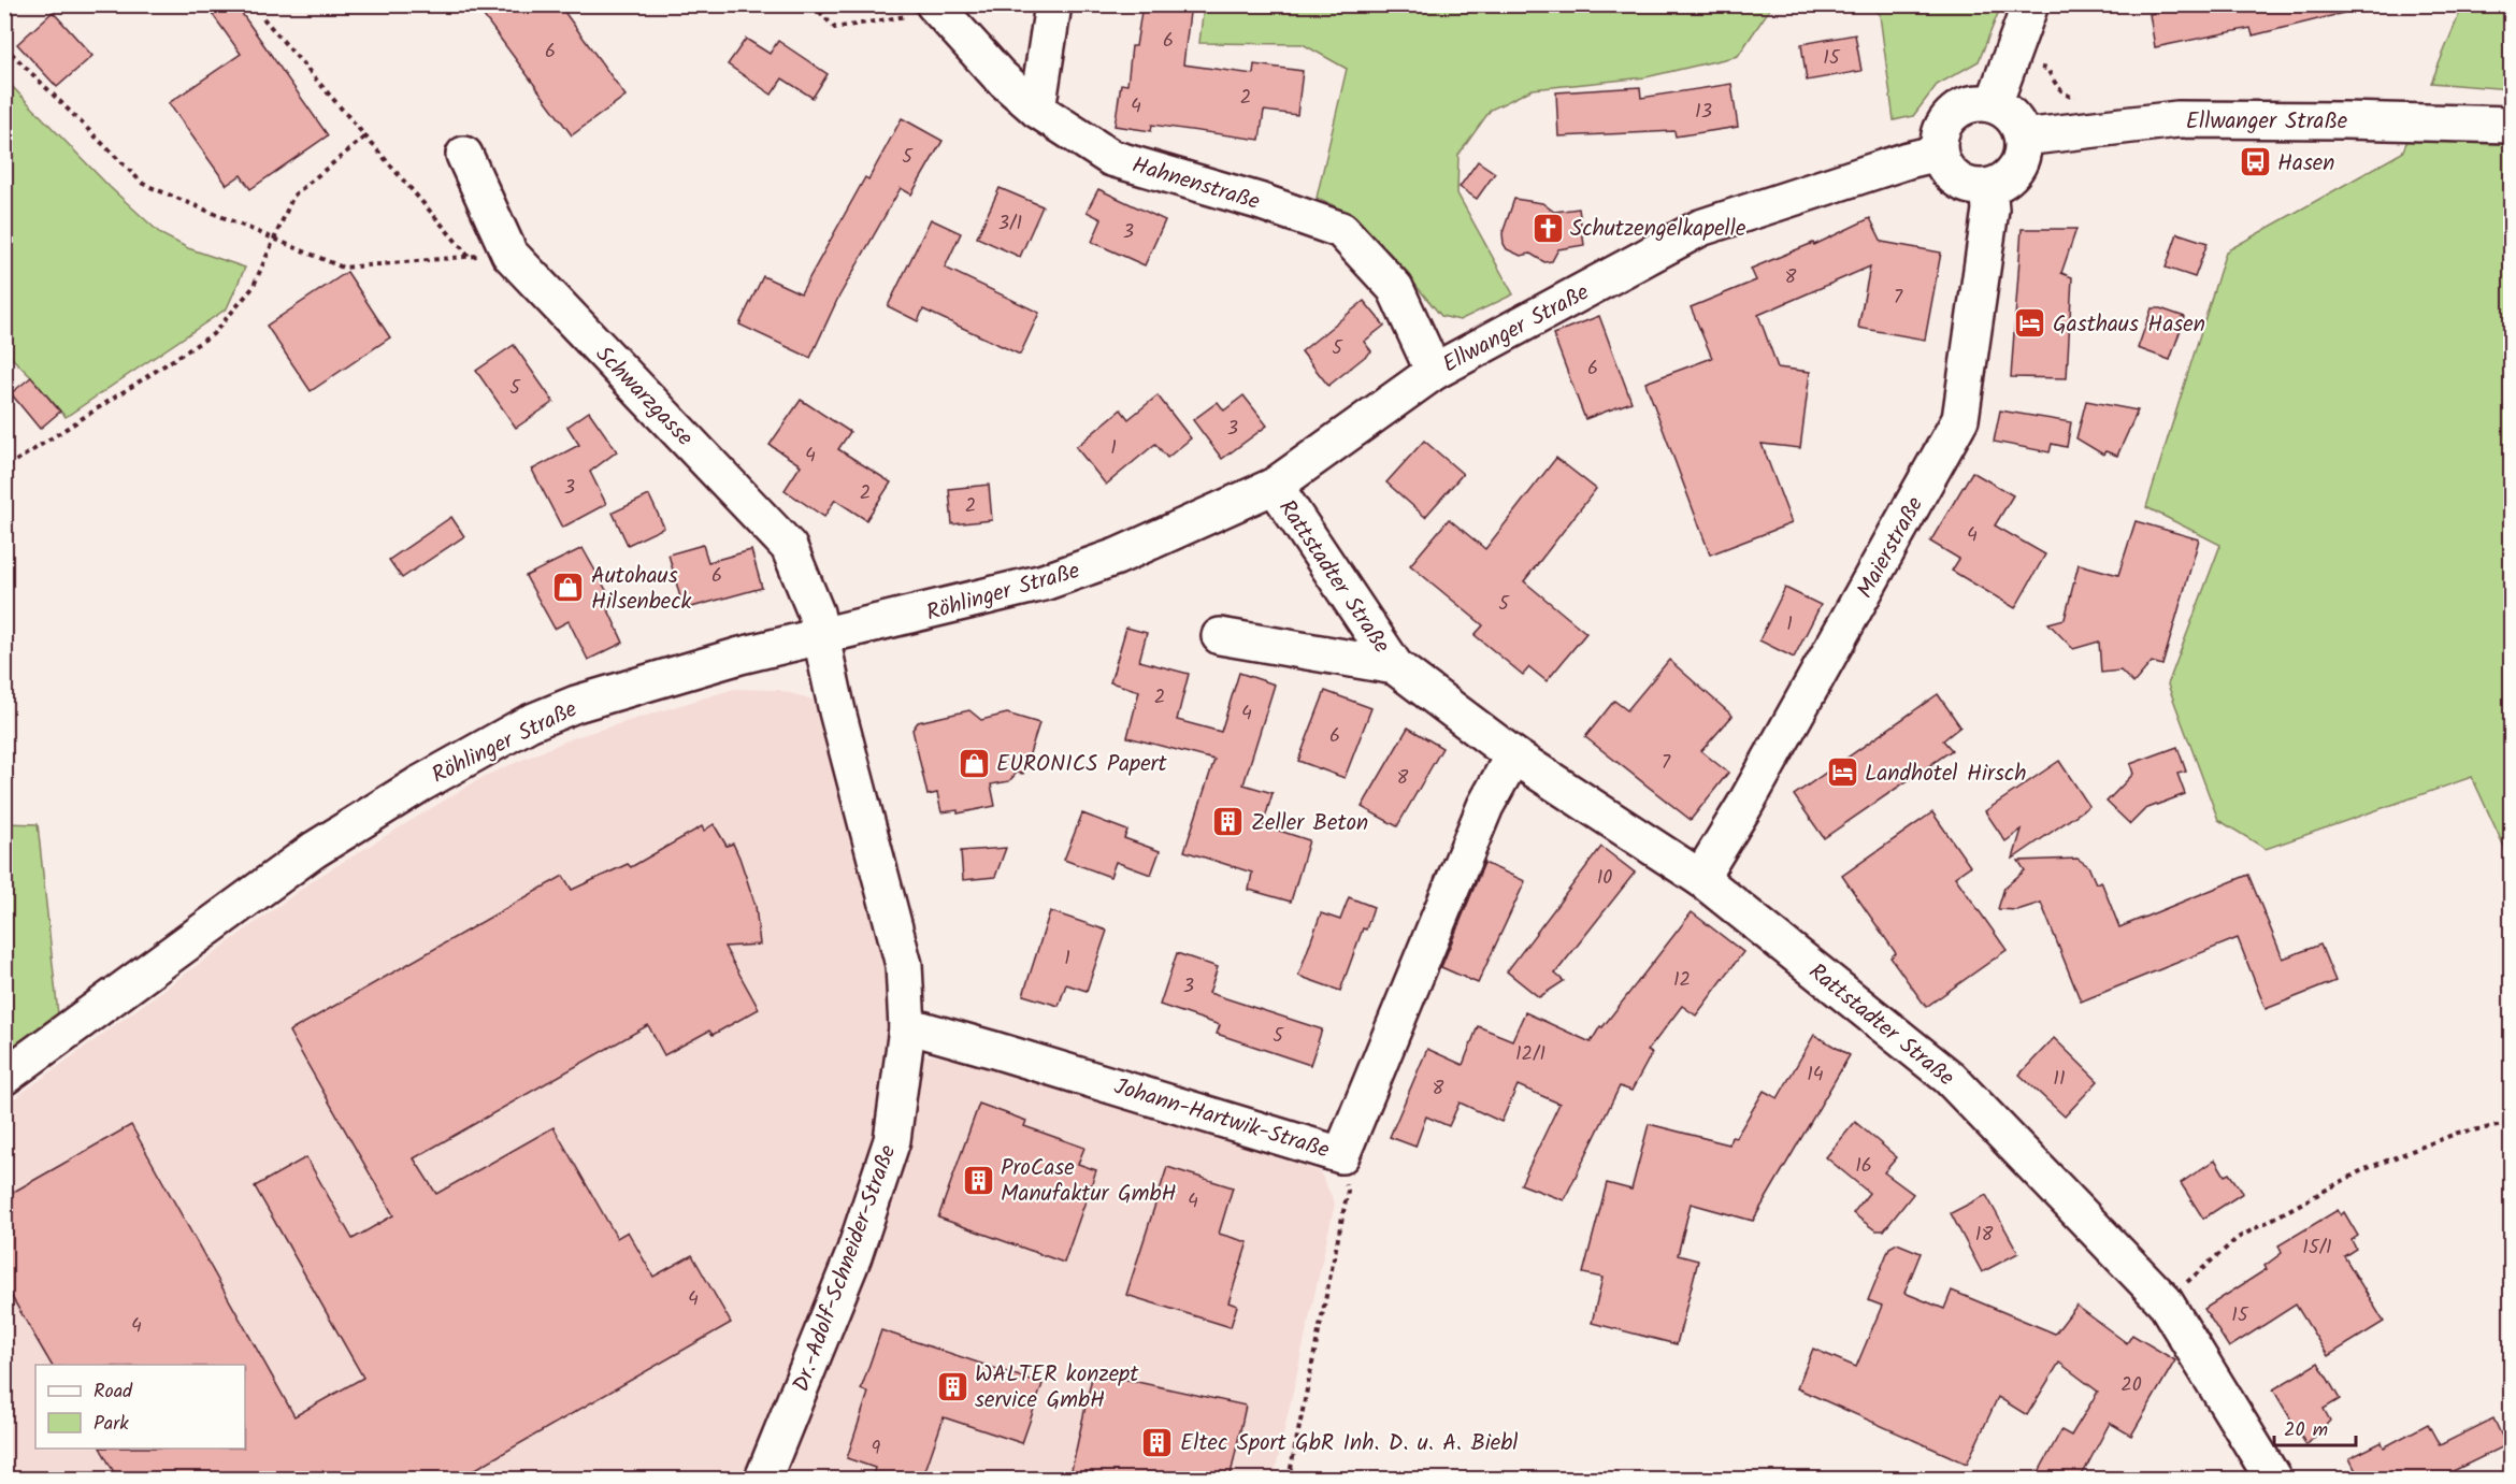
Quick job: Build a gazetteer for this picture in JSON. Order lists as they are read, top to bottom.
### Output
{
  "streets": {
    "street": [
      "Ellwanger Straße",
      "Hahnenstraße",
      "Schwarzgasse",
      "Maierstraße",
      "Rattstadter Straße",
      "Röhlinger Straße",
      "Johann-Hartwik-Straße",
      "Dr.-Adolf-Schneider-Straße"
    ]
  },
  "crossings": [
    ["Ellwanger Straße", "Hahnenstraße"],
    ["Ellwanger Straße", "Maierstraße"],
    ["Ellwanger Straße", "Rattstadter Straße"],
    ["Ellwanger Straße", "Röhlinger Straße"],
    ["Schwarzgasse", "Röhlinger Straße"],
    ["Schwarzgasse", "Dr.-Adolf-Schneider-Straße"],
    ["Maierstraße", "Rattstadter Straße"],
    ["Rattstadter Straße", "Johann-Hartwik-Straße"],
    ["Röhlinger Straße", "Dr.-Adolf-Schneider-Straße"],
    ["Johann-Hartwik-Straße", "Dr.-Adolf-Schneider-Straße"]
  ],
  "places": {
    "bus stop": ["Hasen"],
    "church": ["Schutzengelkapelle"],
    "hotel": ["Gasthaus Hasen", "Landhotel Hirsch"],
    "shop": ["Autohaus Hilsenbeck", "EURONICS Papert"],
    "building": [
      "Zeller Beton",
      "ProCase Manufaktur GmbH",
      "WALTER konzept service GmbH",
      "Eltec Sport GbR Inh. D. u. A. Biebl"
    ]
  },
  "house_numbers": [
    "6",
    "6",
    "15",
    "2",
    "4",
    "13",
    "5",
    "3/1",
    "3",
    "8",
    "7",
    "5",
    "6",
    "5",
    "3",
    "1",
    "4",
    "3",
    "2",
    "2",
    "4",
    "6",
    "5",
    "1",
    "2",
    "4",
    "6",
    "7",
    "8",
    "10",
    "1",
    "12",
    "3",
    "5",
    "12/1",
    "14",
    "11",
    "8",
    "16",
    "4",
    "18",
    "15/1",
    "4",
    "15",
    "4",
    "20",
    "9"
  ],
  "legend": ["Road", "Park"],
  "scale_bar": "20 m"
}
